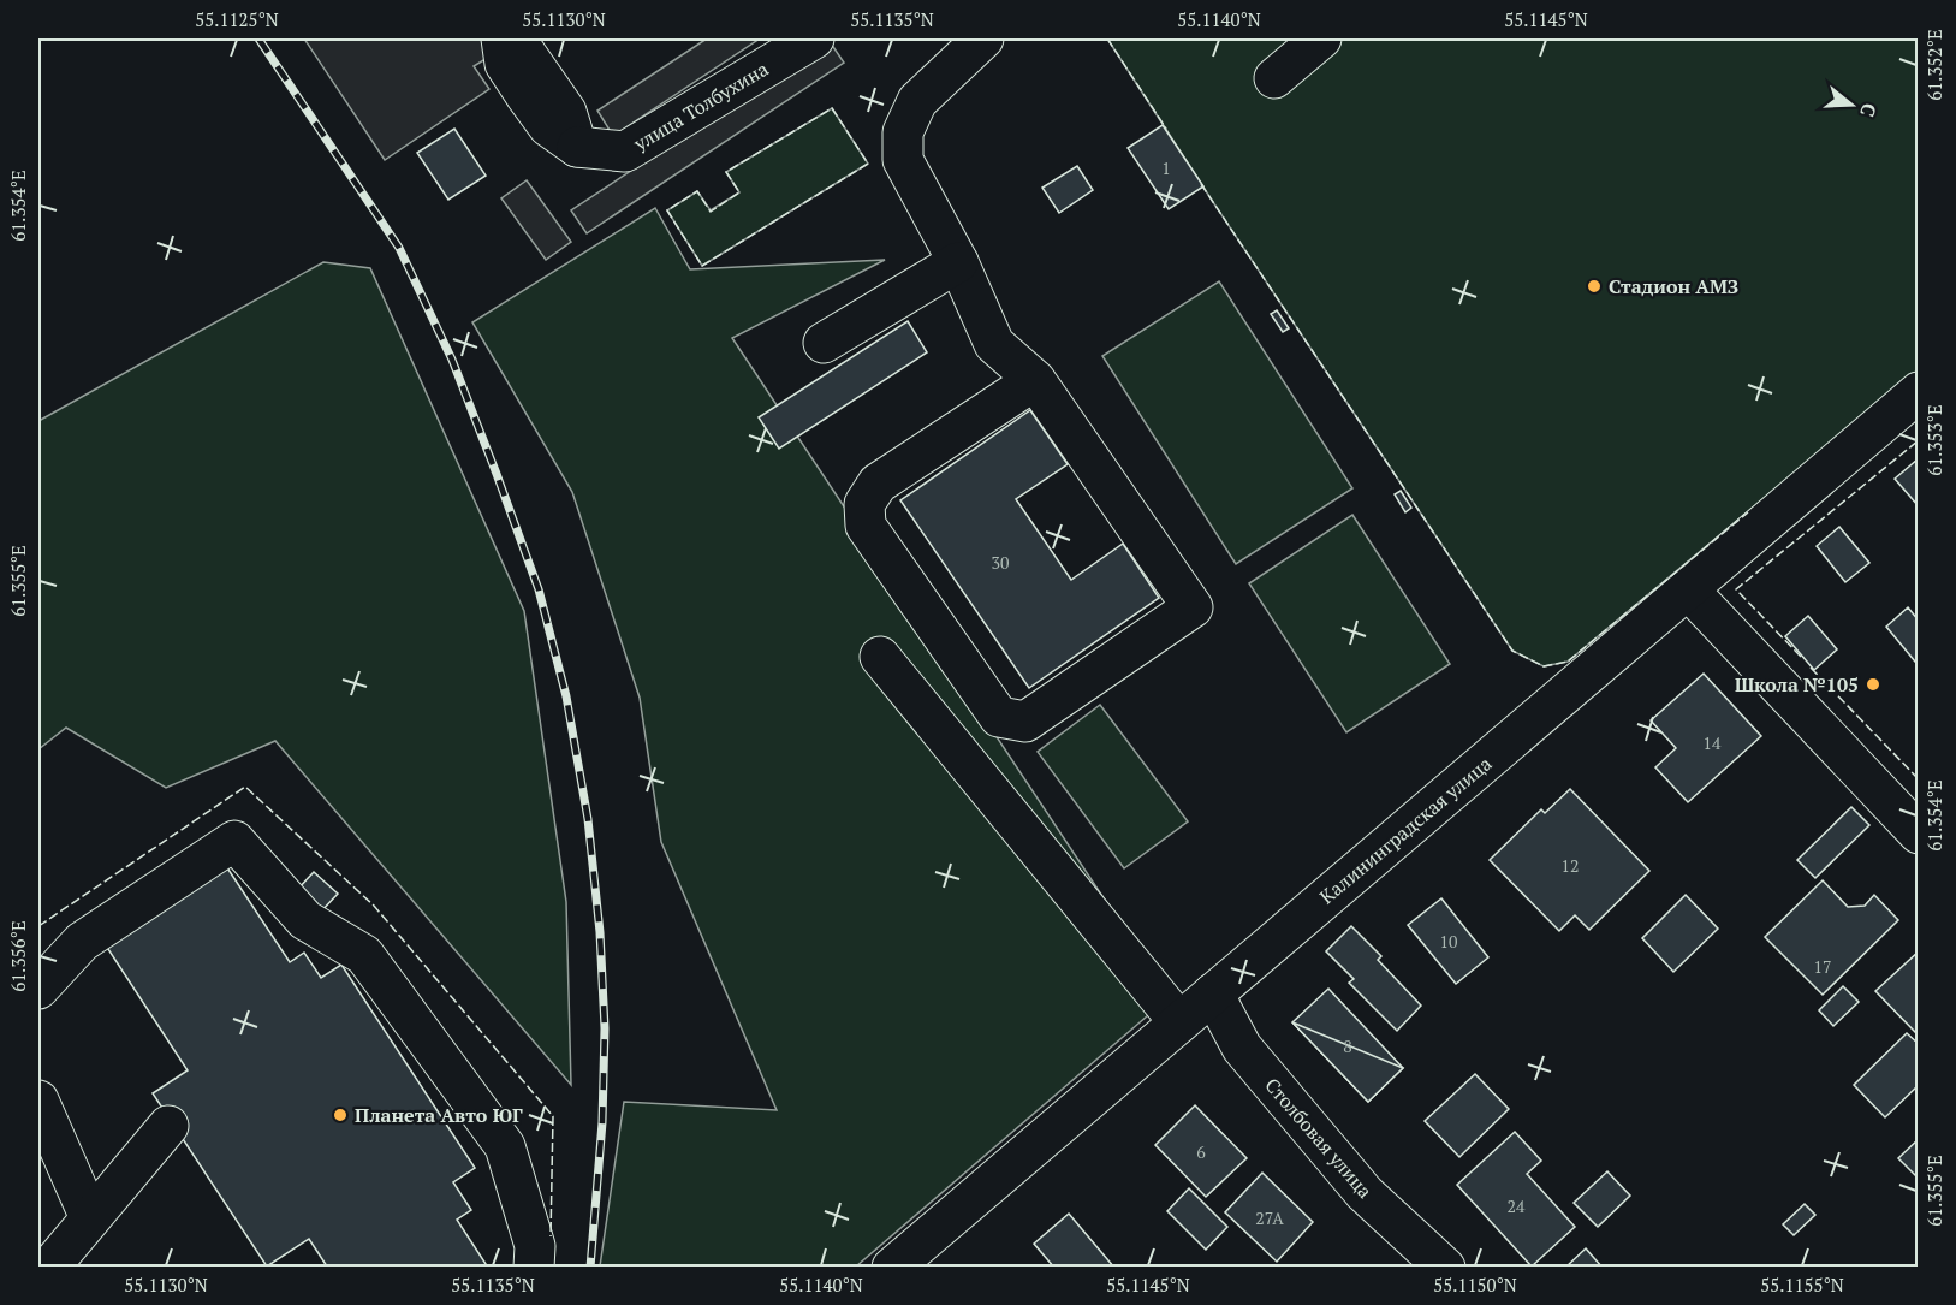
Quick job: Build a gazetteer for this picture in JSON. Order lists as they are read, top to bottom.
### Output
{
  "streets": {
    "street": ["улица Толбухина", "Калининградская улица", "Столбовая улица"]
  },
  "crossings": [
    ["Калининградская улица", "Столбовая улица"]
  ],
  "places": ["Стадион АМЗ", "Школа №105", "Планета Авто ЮГ"],
  "house_numbers": [
    "1",
    "30",
    "14",
    "12",
    "10",
    "17",
    "8",
    "6",
    "24",
    "27А"
  ],
  "north": "right",
  "coordinates": [
    "55.1125°N",
    "55.1130°N",
    "55.1135°N",
    "55.1140°N",
    "55.1145°N",
    "61.352°E",
    "61.354°E",
    "61.353°E",
    "61.355°E",
    "61.356°E",
    "55.1150°N",
    "55.1155°N"
  ]
}
